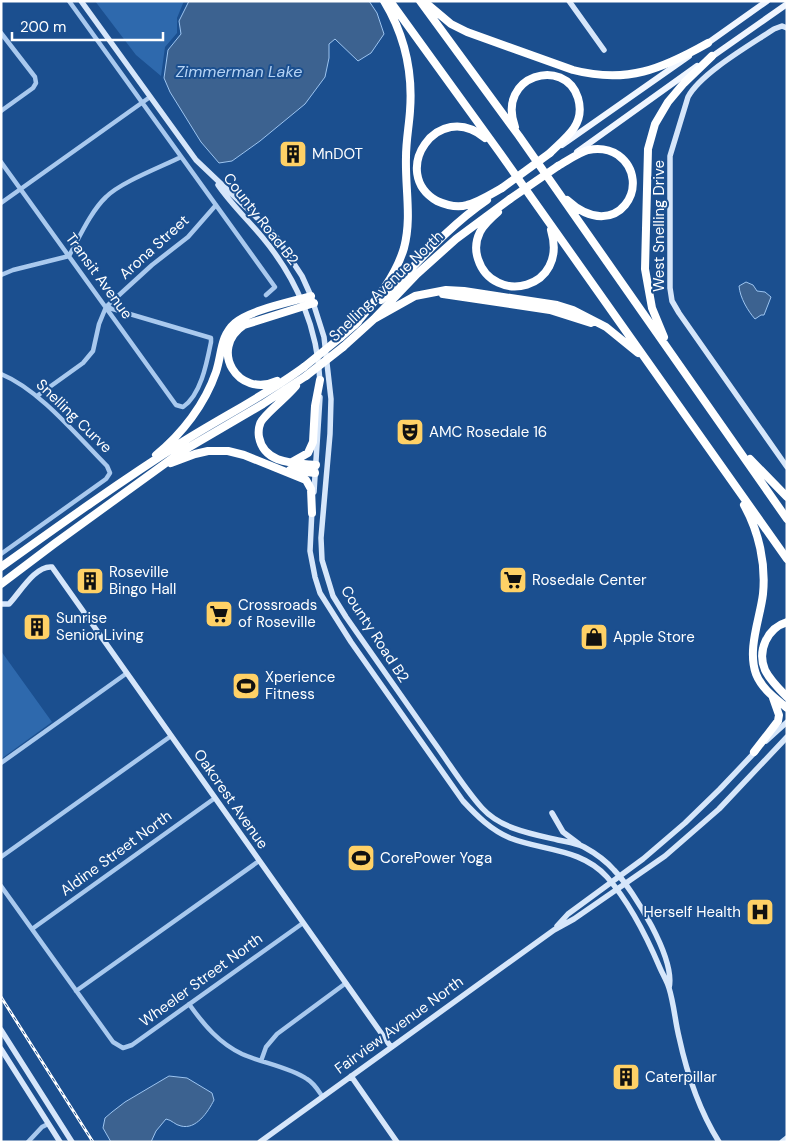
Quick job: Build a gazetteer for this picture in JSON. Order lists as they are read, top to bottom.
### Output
{
  "streets": {
    "highway": ["Snelling Avenue North"],
    "street": [
      "County Road B2",
      "West Snelling Drive",
      "Arona Street",
      "Transit Avenue",
      "Snelling Curve",
      "Oakcrest Avenue",
      "Aldine Street North",
      "Wheeler Street North",
      "Fairview Avenue North"
    ]
  },
  "crossings": [
    ["County Road B2", "Fairview Avenue North"],
    ["Arona Street", "Transit Avenue"],
    ["Arona Street", "Snelling Curve"],
    ["Oakcrest Avenue", "Aldine Street North"],
    ["Oakcrest Avenue", "Wheeler Street North"],
    ["Oakcrest Avenue", "Fairview Avenue North"]
  ],
  "water": ["Zimmerman Lake"],
  "places": {
    "building": [
      "MnDOT",
      "Roseville Bingo Hall",
      "Sunrise Senior Living",
      "Caterpillar"
    ],
    "theatre": ["AMC Rosedale 16"],
    "supermarket": ["Rosedale Center", "Crossroads of Roseville"],
    "shop": ["Apple Store"],
    "sports": ["Xperience Fitness", "CorePower Yoga"],
    "hospital": ["Herself Health"]
  },
  "scale_bar": "200 m"
}
